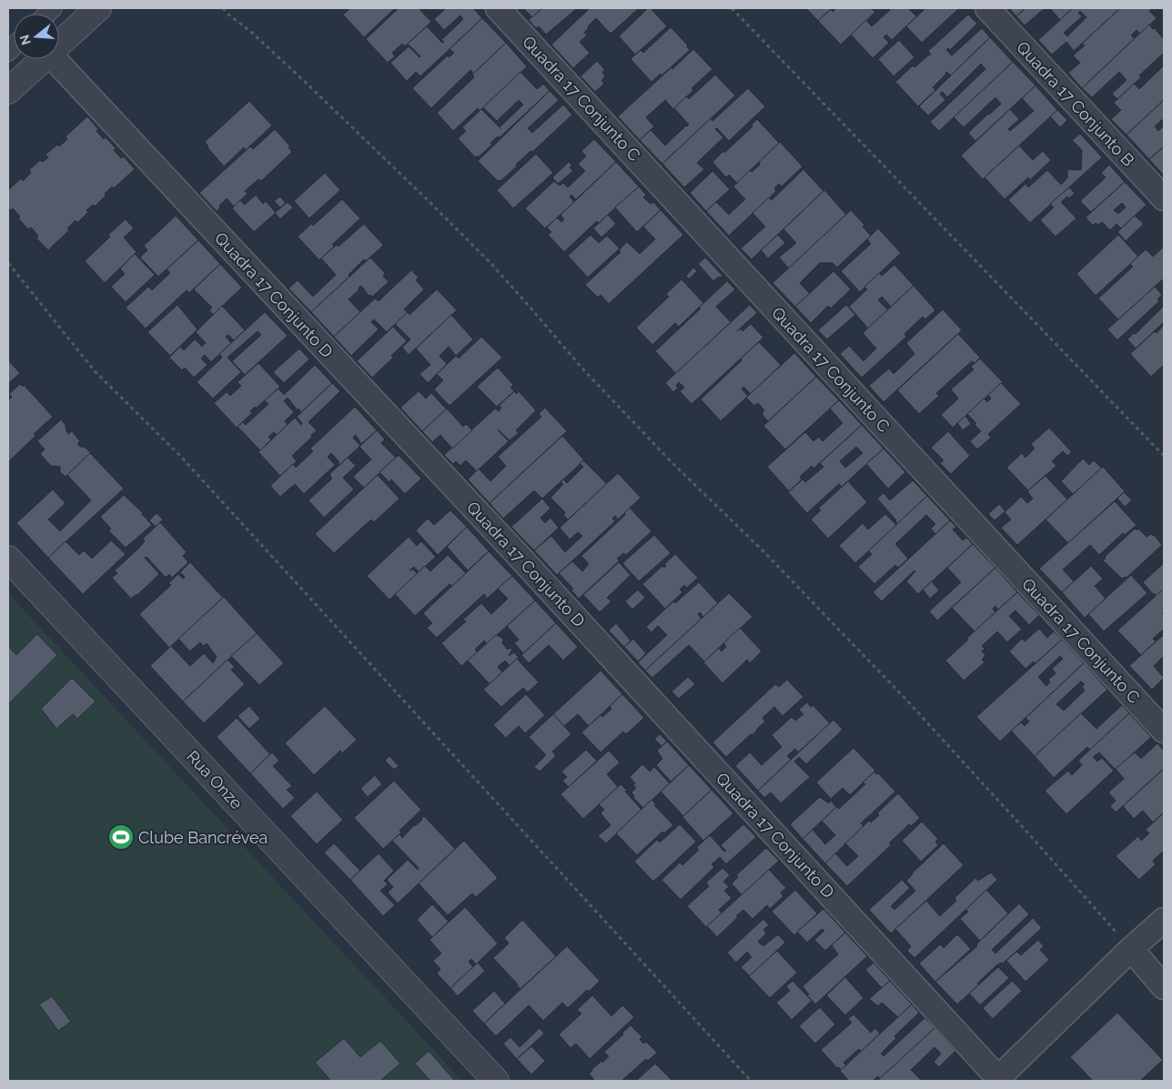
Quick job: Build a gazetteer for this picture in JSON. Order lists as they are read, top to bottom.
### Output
{
  "streets": {
    "street": [
      "Quadra 17 Conjunto C",
      "Quadra 17 Conjunto B",
      "Quadra 17 Conjunto D",
      "Rua Onze"
    ]
  },
  "places": {
    "sports": ["Clube Bancrévea"]
  },
  "north": "left"
}
